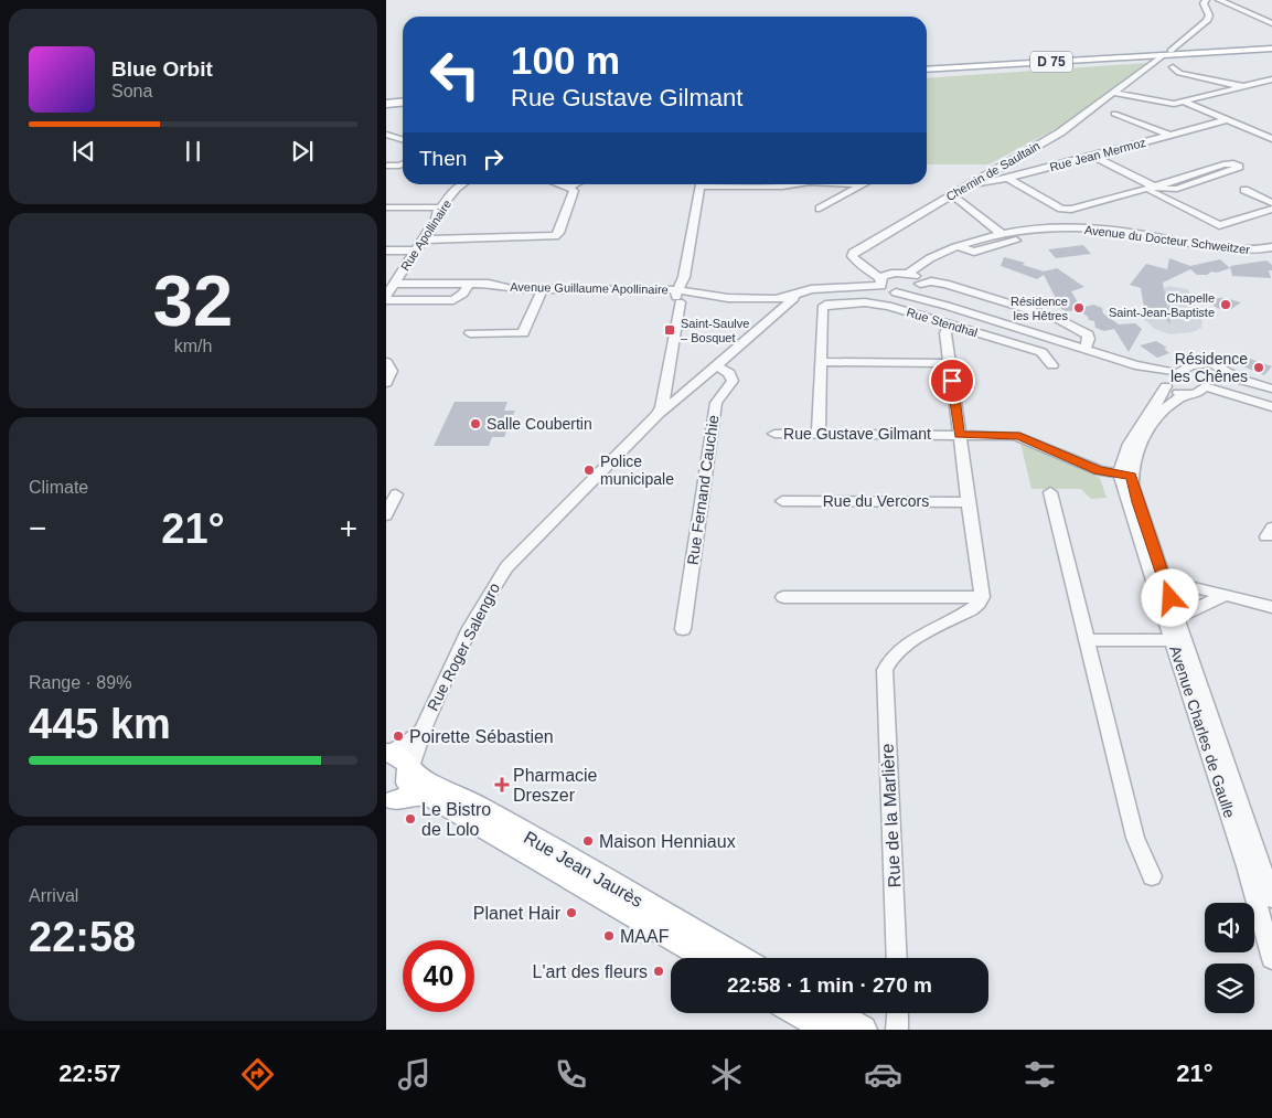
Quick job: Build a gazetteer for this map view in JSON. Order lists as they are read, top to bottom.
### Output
{
  "streets": {
    "main road": ["D 75", "Rue Jean Jaurès"],
    "street": [
      "Rue Jean Mermoz",
      "Chemin de Saultain",
      "Rue Apollinaire",
      "Avenue du Docteur Schweitzer",
      "Avenue Guillaume Apollinaire",
      "Rue Stendhal",
      "Rue Gustave Gilmant",
      "Rue Fernand Cauchie",
      "Rue du Vercors",
      "Rue Roger Salengro",
      "Avenue Charles de Gaulle",
      "Rue de la Marlière"
    ]
  },
  "crossings": [
    ["Rue Jean Mermoz", "Chemin de Saultain"],
    ["Rue Apollinaire", "Avenue Guillaume Apollinaire"],
    ["Avenue Guillaume Apollinaire", "Rue Roger Salengro"],
    ["Rue Gustave Gilmant", "Avenue Charles de Gaulle"],
    ["Rue Roger Salengro", "Rue Jean Jaurès"]
  ],
  "places": {
    "other": [
      "Chapelle Saint-Jean-Baptiste",
      "Résidence les Hêtres",
      "Résidence les Chênes",
      "Salle Coubertin",
      "Police municipale",
      "Poirette Sébastien",
      "Le Bistro de Lolo",
      "Maison Henniaux",
      "Planet Hair",
      "MAAF",
      "L'art des fleurs"
    ],
    "transit": ["Saint-Saulve – Bosquet"],
    "health": ["Pharmacie Dreszer"]
  },
  "page": {
    "turn": ["100 m", "Rue Gustave Gilmant"],
    "song": ["Blue Orbit", "Sona"],
    "then": "Then",
    "tile": [
      ["32", "km/h"],
      "Climate",
      ["Range · 89%", "445 km"],
      ["Arrival", "22:58"]
    ],
    "heat": ["−", "21°", "+"],
    "limit": "40",
    "trip": "22:58 · 1 min · 270 m",
    "tabs": ["22:57", "21°"]
  }
}
